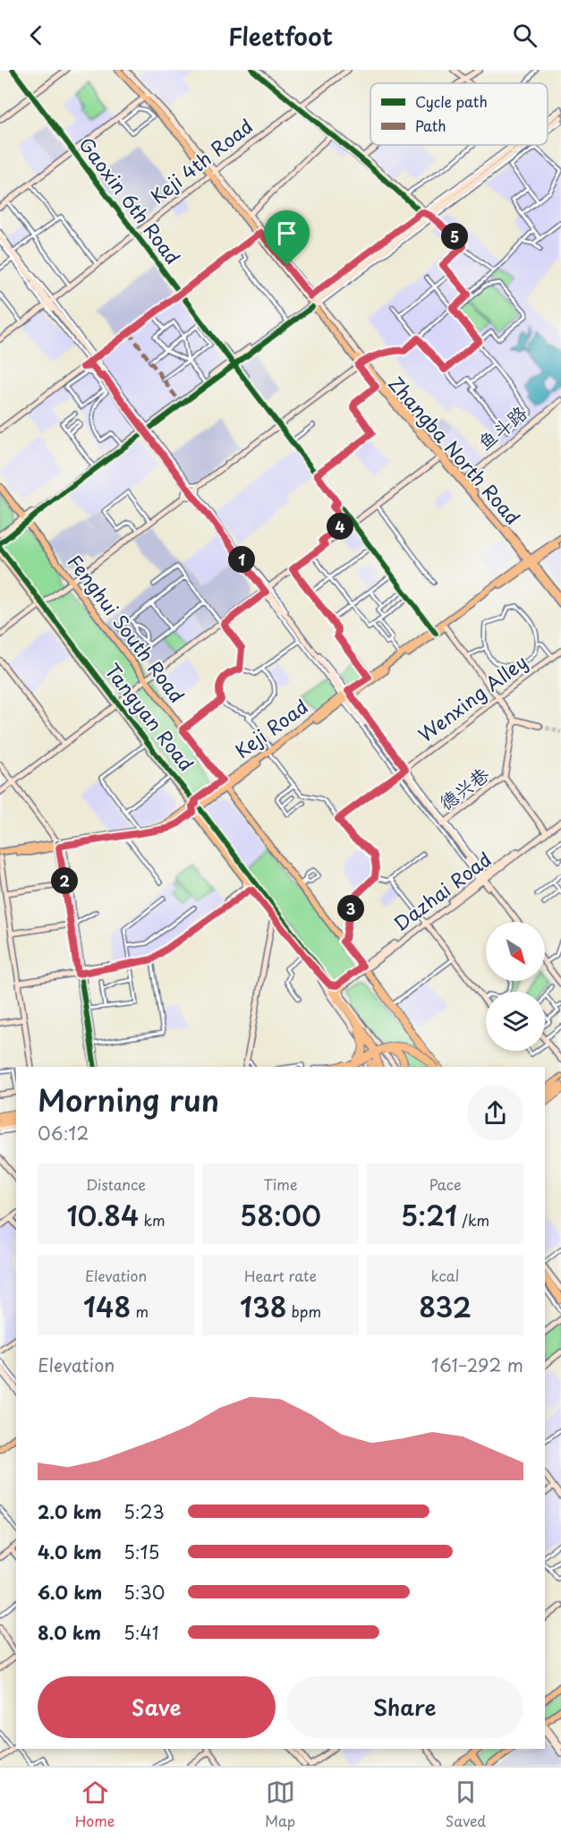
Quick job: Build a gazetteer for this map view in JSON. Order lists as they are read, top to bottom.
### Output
{
  "streets": {
    "main road": [
      "Zhangba North Road",
      "Fenghui South Road",
      "Tangyan Road",
      "Keji Road"
    ],
    "street": [
      "Keji 4th Road",
      "Gaoxin 6th Road",
      "鱼斗路",
      "Wenxing Alley",
      "德兴巷",
      "Dazhai Road"
    ]
  },
  "crossings": [
    ["Keji 4th Road", "Gaoxin 6th Road"],
    ["Keji 4th Road", "Zhangba North Road"],
    ["Gaoxin 6th Road", "Keji Road"],
    ["鱼斗路", "Zhangba North Road"],
    ["Zhangba North Road", "Keji Road"],
    ["Fenghui South Road", "Keji Road"],
    ["Fenghui South Road", "Dazhai Road"],
    ["Tangyan Road", "Keji Road"]
  ],
  "legend": ["Cycle path", "Path"],
  "north": "bottom right",
  "page": {
    "header": "Fleetfoot",
    "pins": [
      "5",
      "4",
      "1",
      "2",
      "3"
    ],
    "heading": ["Morning run", "06:12"],
    "stats": [
      ["Distance", "10.84 km"],
      ["Time", "58:00"],
      ["Pace", "5:21 /km"],
      ["Elevation", "148 m"],
      ["Heart rate", "138 bpm"],
      ["kcal", "832"]
    ],
    "chart": ["Elevation", "161–292 m"],
    "list": [
      {
        "name": "2.0 km",
        "note": "5:23"
      },
      {
        "name": "4.0 km",
        "note": "5:15"
      },
      {
        "name": "6.0 km",
        "note": "5:30"
      },
      {
        "name": "8.0 km",
        "note": "5:41"
      }
    ],
    "buttons": ["Save", "Share"],
    "tabs": ["Home", "Map", "Saved"]
  }
}
